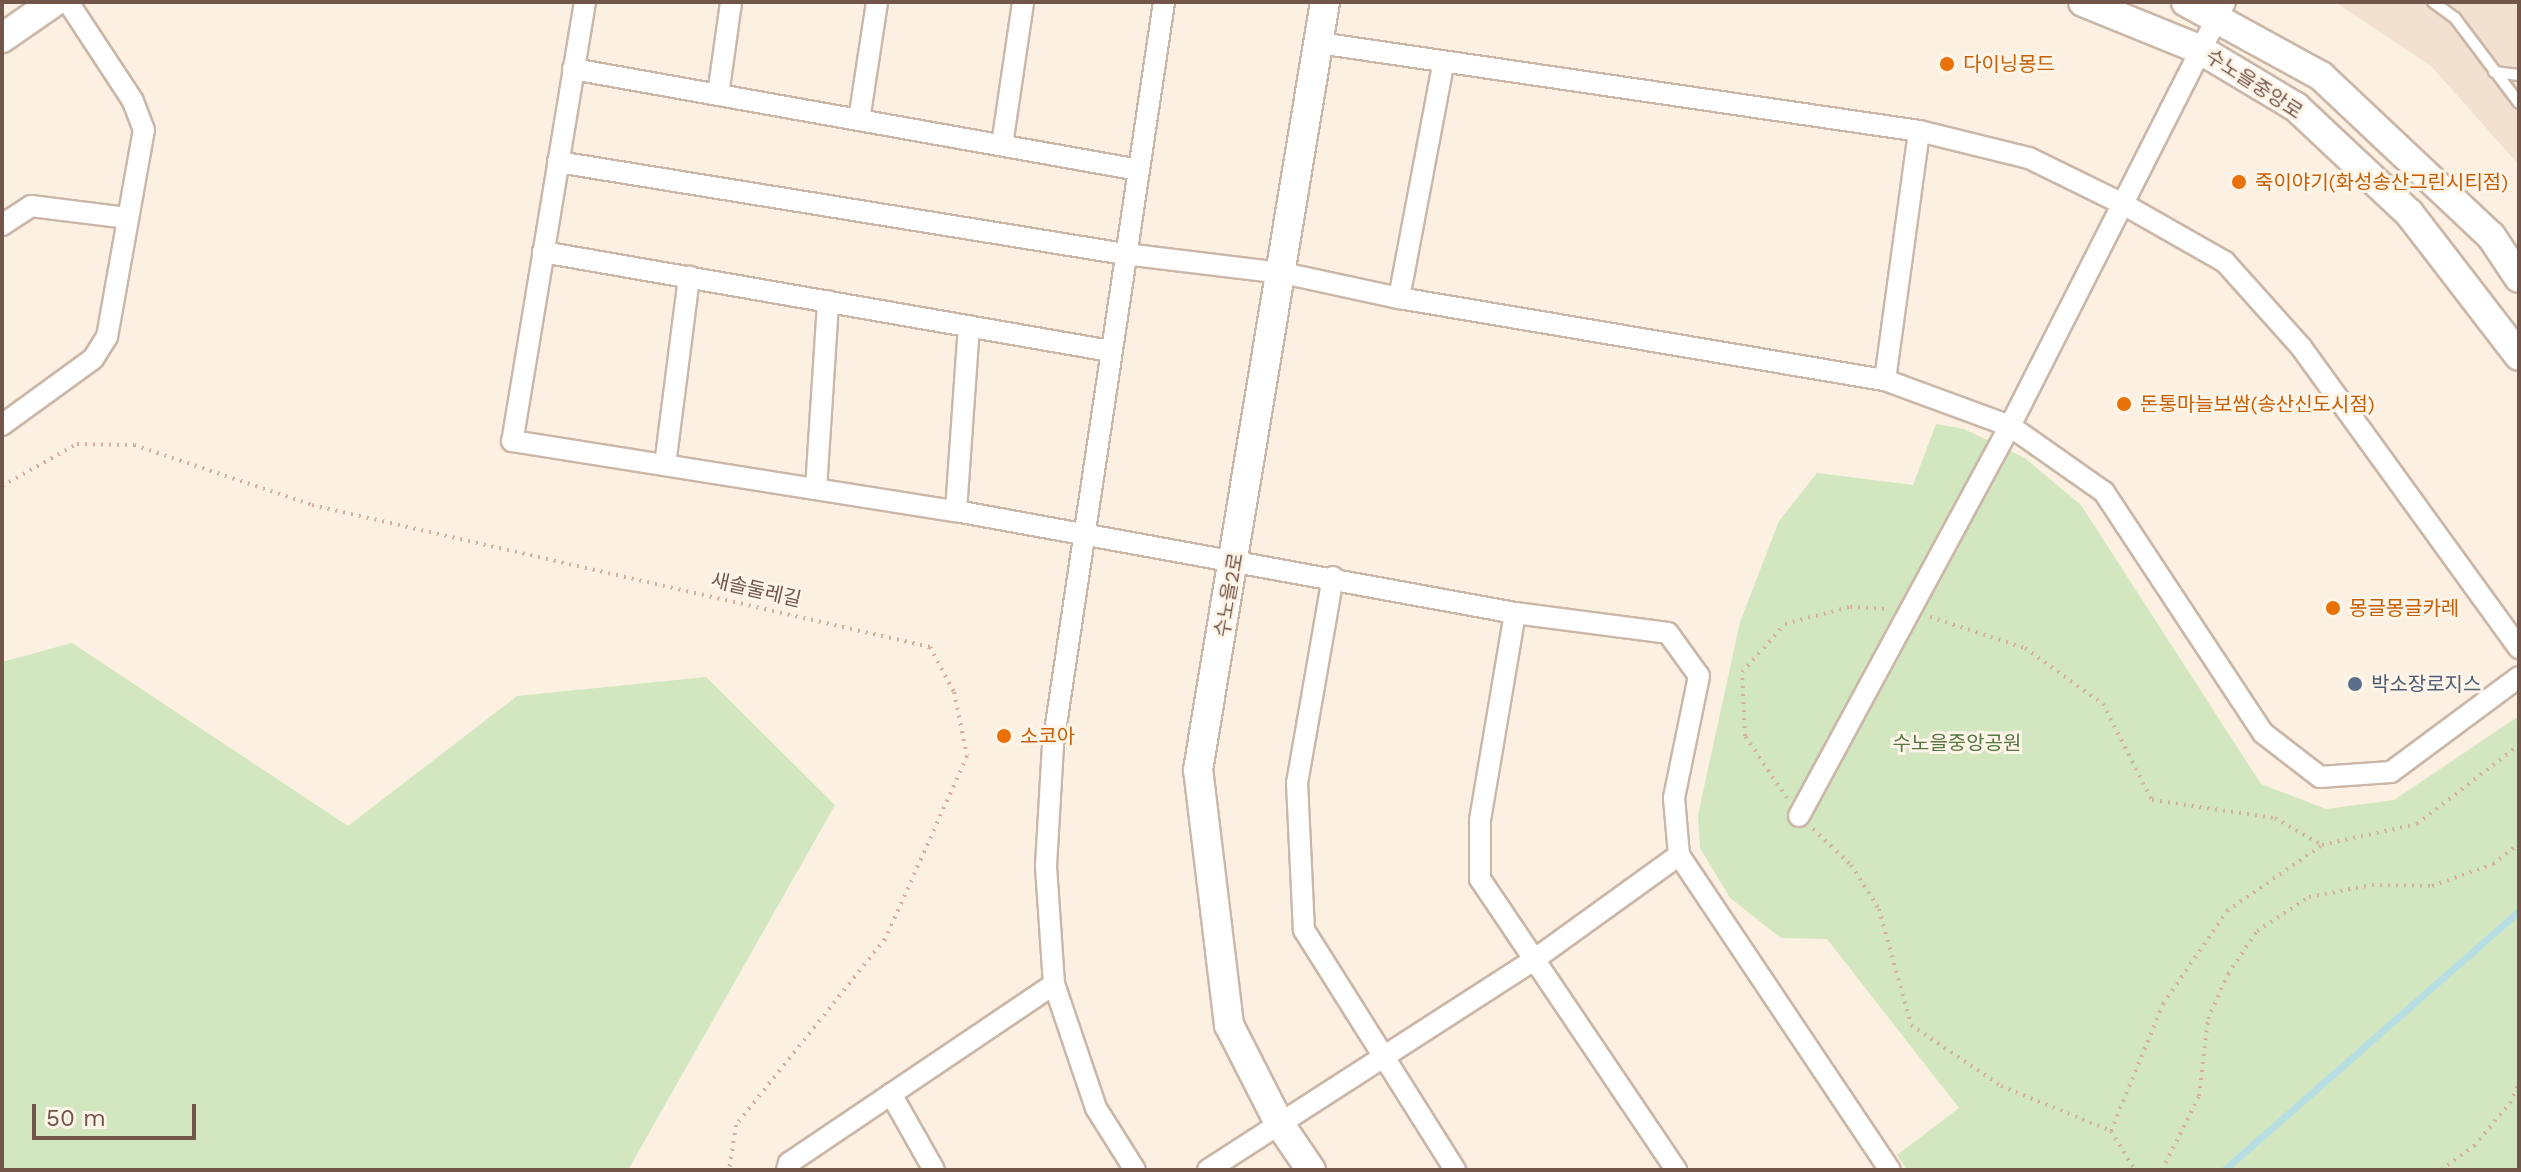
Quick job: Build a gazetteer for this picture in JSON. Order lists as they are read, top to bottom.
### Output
{
  "streets": {
    "street": ["수노을중앙로", "수노을2로"],
    "path": ["새솔둘레길"]
  },
  "parks": ["수노을중앙공원"],
  "places": [
    "다이닝몽드",
    "죽이야기(화성송산그린시티점)",
    "돈통마늘보쌈(송산신도시점)",
    "몽글몽글카레",
    "박소장로지스",
    "소코아"
  ],
  "scale_bar": "50 m"
}
